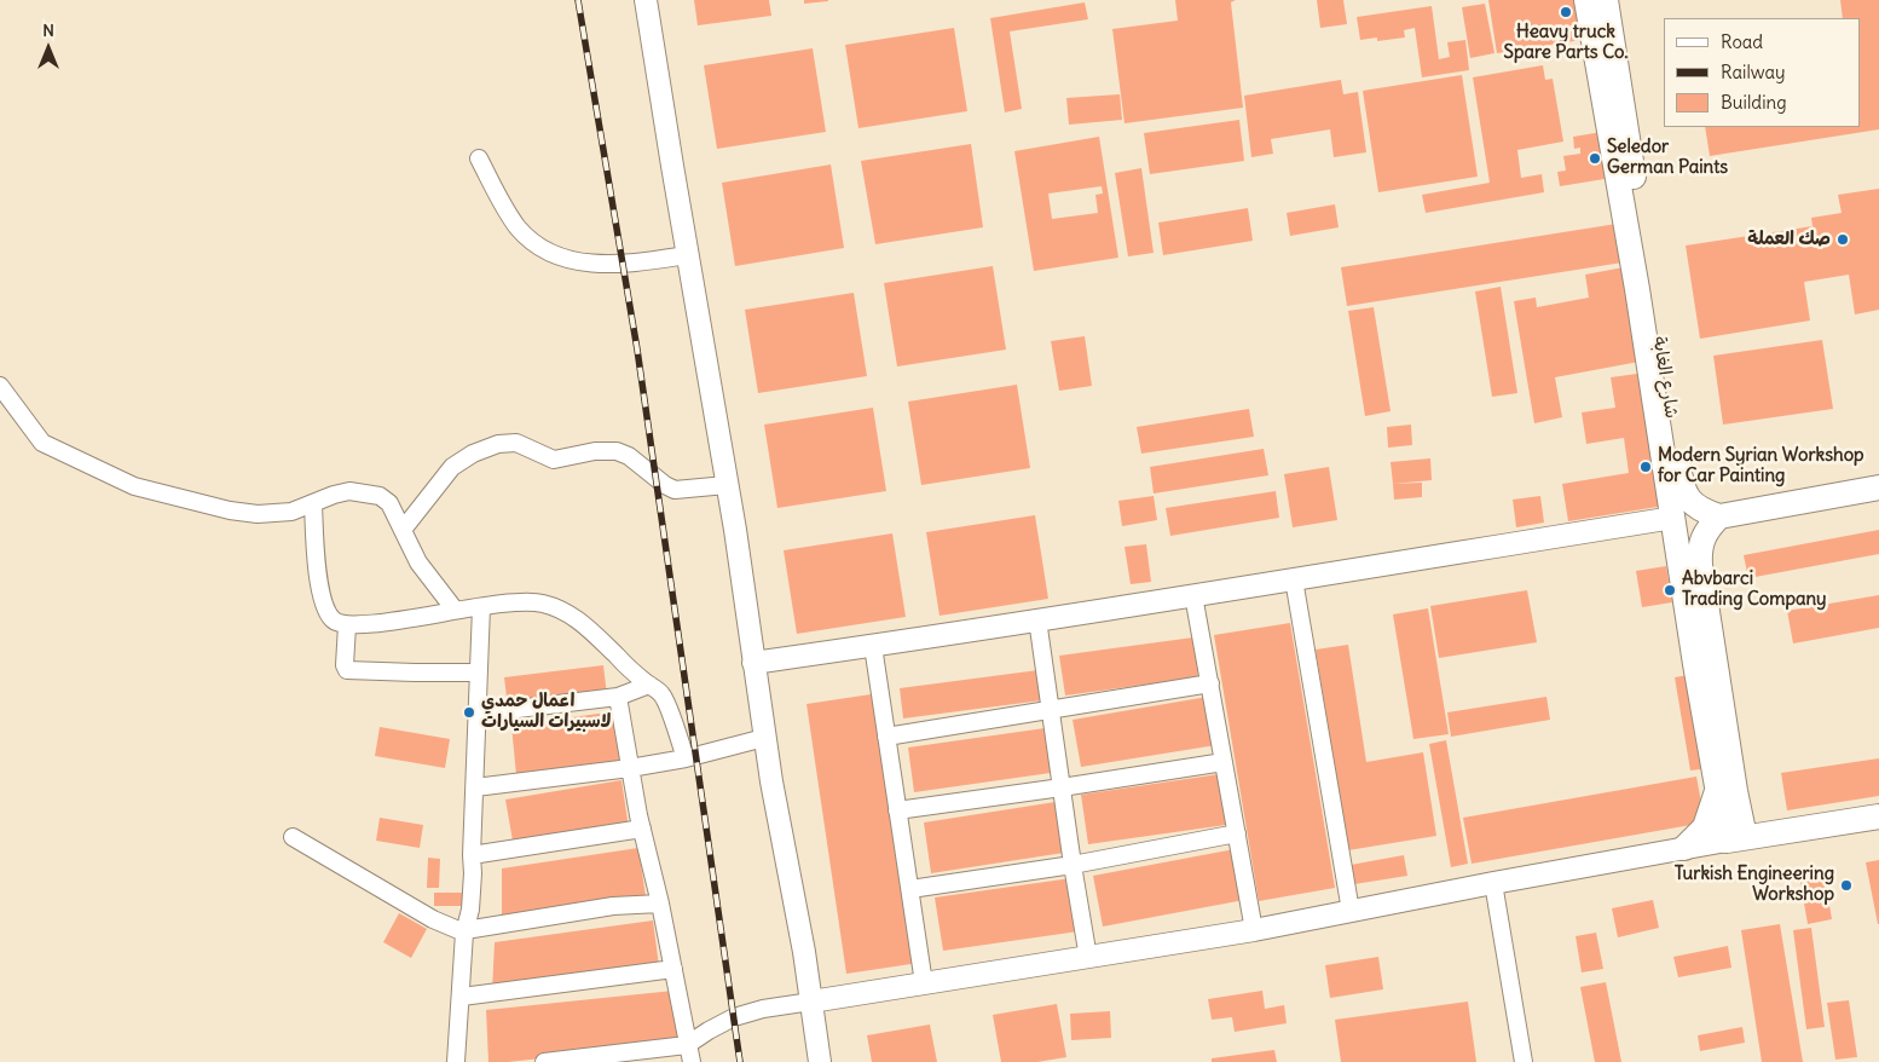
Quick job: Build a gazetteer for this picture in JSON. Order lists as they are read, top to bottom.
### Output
{
  "streets": {
    "main road": ["شارع الغابة"]
  },
  "places": [
    "Heavy truck Spare Parts Co.",
    "Seledor German Paints",
    "صك العملة",
    "Modern Syrian Workshop for Car Painting",
    "Abvbarci Trading Company",
    "اعمال حمدي لاسبيرات السيارات",
    "Turkish Engineering Workshop"
  ],
  "legend": ["Road", "Railway", "Building"],
  "north": "top"
}
